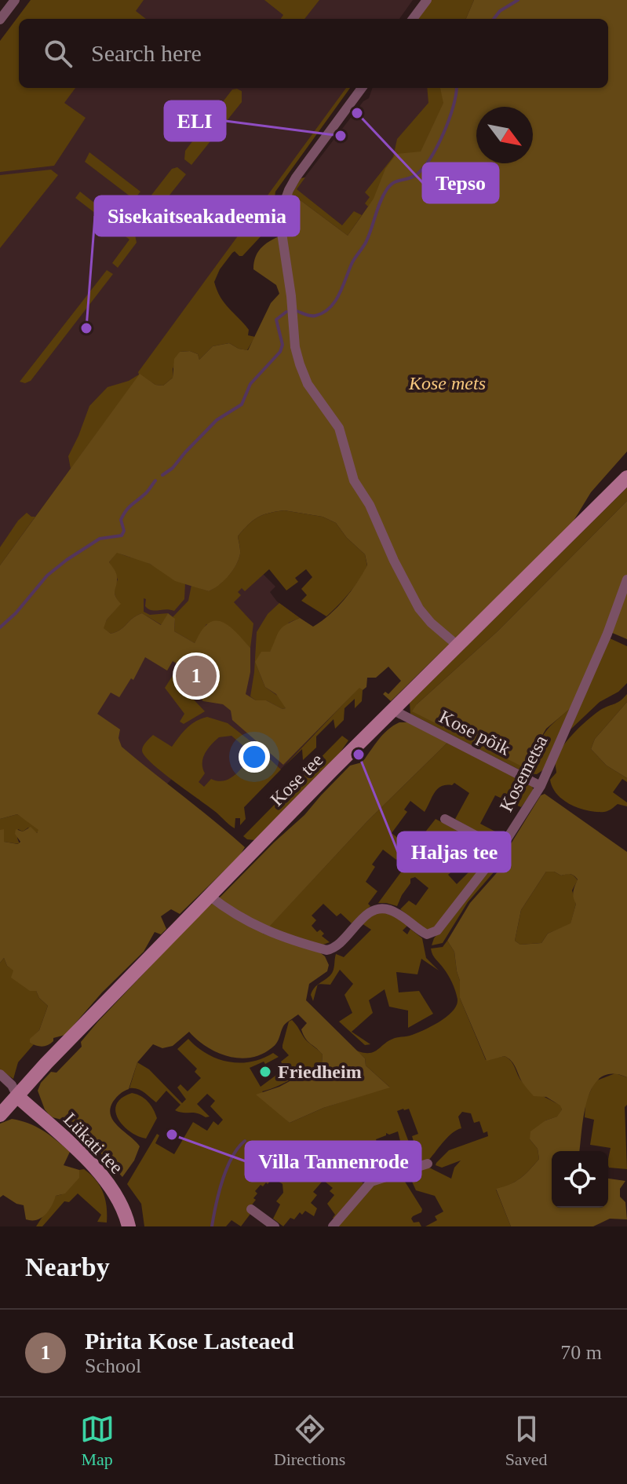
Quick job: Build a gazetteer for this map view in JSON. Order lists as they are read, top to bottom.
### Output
{
  "streets": {
    "main road": ["Kose tee", "Lükati tee"],
    "street": ["Kose põik", "Kosemetsa"]
  },
  "crossings": [
    ["Kose põik", "Kosemetsa"],
    ["Kose põik", "Kose tee"],
    ["Kosemetsa", "Kose tee"],
    ["Kose tee", "Lükati tee"]
  ],
  "parks": ["Kose mets"],
  "places": [
    "Tepso",
    "ELI",
    "Sisekaitseakadeemia",
    "Haljas tee",
    "Friedheim",
    "Villa Tannenrode"
  ],
  "north": "bottom right",
  "page": {
    "search": "Search here",
    "pins": "1",
    "heading": "Nearby",
    "list": [
      {
        "mark": "1",
        "name": "Pirita Kose Lasteaed",
        "note": "School",
        "value": "70 m"
      }
    ],
    "nav": ["Map", "Directions", "Saved"]
  }
}
